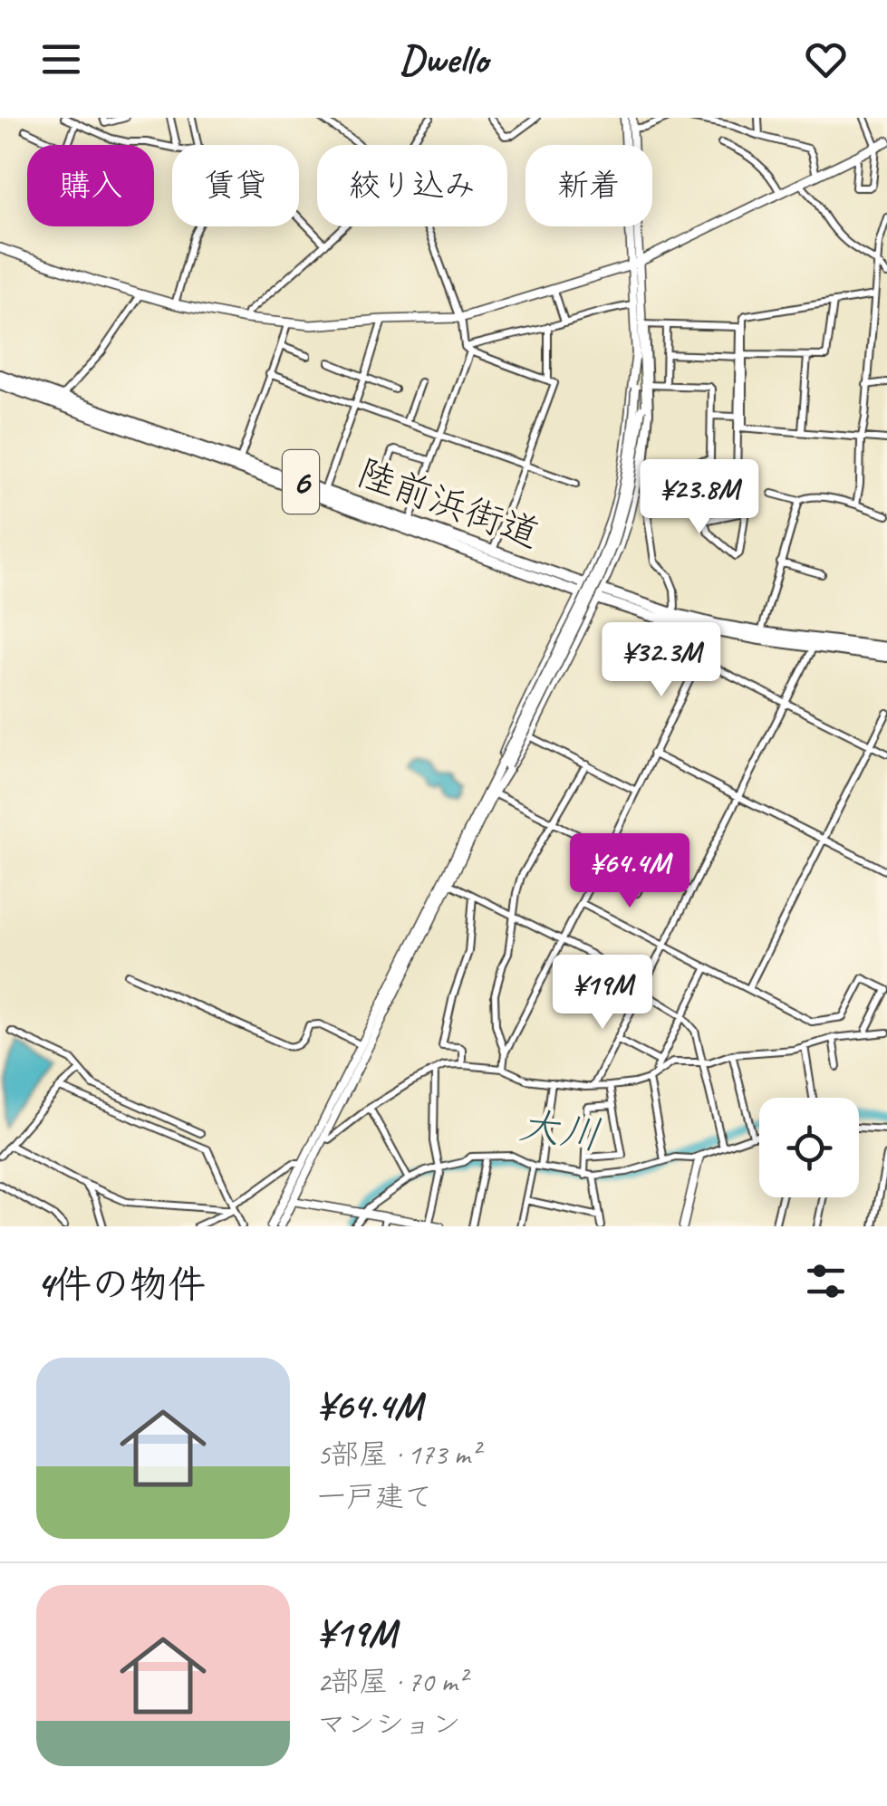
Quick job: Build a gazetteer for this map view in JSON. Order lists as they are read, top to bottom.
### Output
{
  "streets": {
    "highway": ["6", "陸前浜街道"]
  },
  "water": ["大川"],
  "page": {
    "header": "Dwello",
    "chip": [
      "購入",
      "賃貸",
      "絞り込み",
      "新着"
    ],
    "price": [
      "¥23.8M",
      "¥32.3M",
      "¥64.4M",
      "¥19M"
    ],
    "heading": "4件の物件",
    "list": [
      {
        "name": "¥64.4M",
        "note": "5部屋 · 173 m² · 一戸建て"
      },
      {
        "name": "¥19M",
        "note": "2部屋 · 70 m² · マンション"
      }
    ]
  }
}
